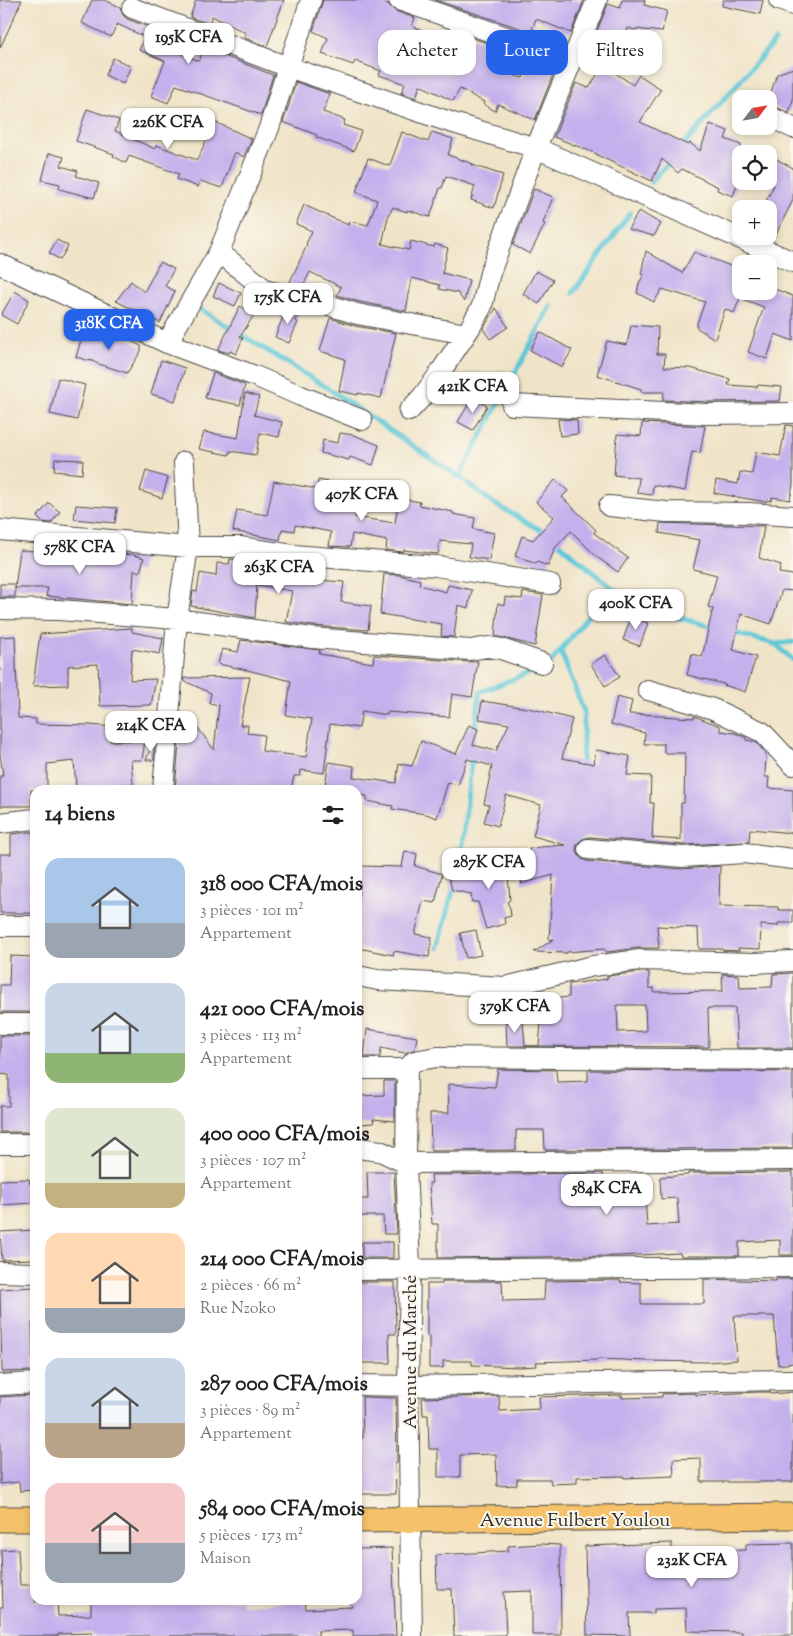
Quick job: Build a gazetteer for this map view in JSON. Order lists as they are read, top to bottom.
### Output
{
  "streets": {
    "main road": ["Avenue Fulbert Youlou"],
    "street": ["Avenue du Marché"]
  },
  "crossings": [
    ["Avenue du Marché", "Avenue Fulbert Youlou"]
  ],
  "north": "top right",
  "page": {
    "price": [
      "195K CFA",
      "226K CFA",
      "175K CFA",
      "318K CFA",
      "421K CFA",
      "407K CFA",
      "578K CFA",
      "263K CFA",
      "400K CFA",
      "214K CFA",
      "287K CFA",
      "379K CFA",
      "584K CFA",
      "232K CFA"
    ],
    "chip": ["Acheter", "Louer", "Filtres"],
    "map_buttons": ["+", "−"],
    "heading": "14 biens",
    "list": [
      {
        "name": "318 000 CFA/mois",
        "note": "3 pièces · 101 m² · Appartement"
      },
      {
        "name": "421 000 CFA/mois",
        "note": "3 pièces · 113 m² · Appartement"
      },
      {
        "name": "400 000 CFA/mois",
        "note": "3 pièces · 107 m² · Appartement"
      },
      {
        "name": "214 000 CFA/mois",
        "note": "2 pièces · 66 m² · Rue Nzoko"
      },
      {
        "name": "287 000 CFA/mois",
        "note": "3 pièces · 89 m² · Appartement"
      },
      {
        "name": "584 000 CFA/mois",
        "note": "5 pièces · 173 m² · Maison"
      }
    ]
  }
}
